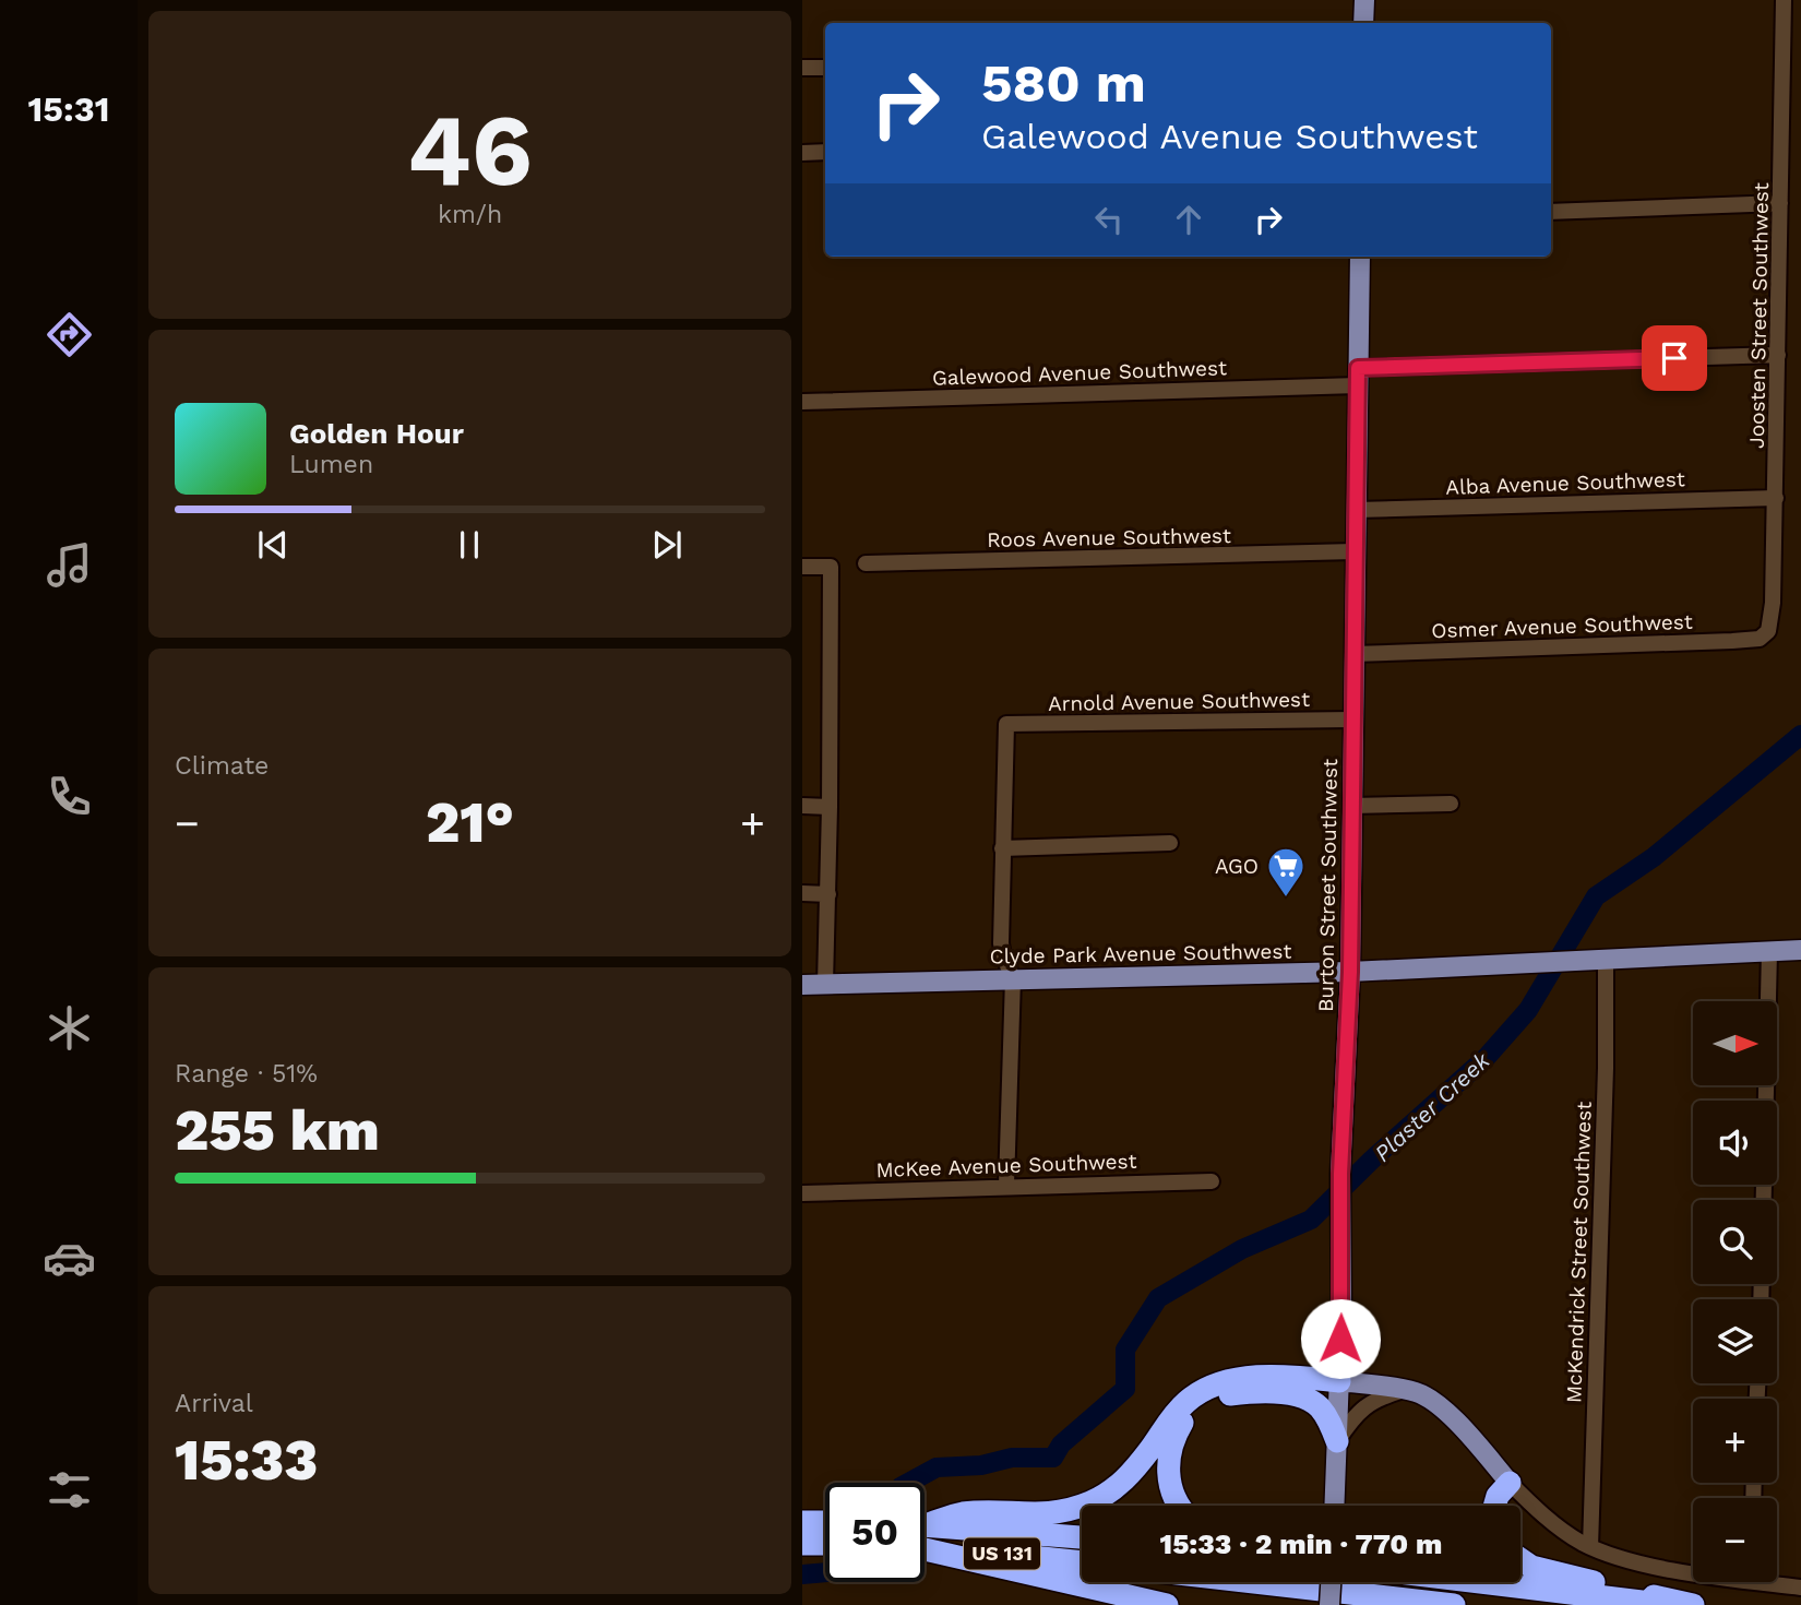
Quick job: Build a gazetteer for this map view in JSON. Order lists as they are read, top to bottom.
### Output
{
  "streets": {
    "highway": ["US 131"],
    "main road": ["Burton Street Southwest", "Clyde Park Avenue Southwest"],
    "street": [
      "Joosten Street Southwest",
      "Galewood Avenue Southwest",
      "Alba Avenue Southwest",
      "Roos Avenue Southwest",
      "Osmer Avenue Southwest",
      "Arnold Avenue Southwest",
      "McKee Avenue Southwest",
      "McKendrick Street Southwest"
    ]
  },
  "crossings": [
    ["Joosten Street Southwest", "Galewood Avenue Southwest"],
    ["Joosten Street Southwest", "Alba Avenue Southwest"],
    ["Joosten Street Southwest", "Osmer Avenue Southwest"],
    ["Galewood Avenue Southwest", "Burton Street Southwest"],
    ["Alba Avenue Southwest", "Burton Street Southwest"],
    ["Roos Avenue Southwest", "Burton Street Southwest"],
    ["Osmer Avenue Southwest", "Burton Street Southwest"],
    ["Arnold Avenue Southwest", "Burton Street Southwest"],
    ["Burton Street Southwest", "Clyde Park Avenue Southwest"],
    ["Clyde Park Avenue Southwest", "McKendrick Street Southwest"]
  ],
  "water": ["Plaster Creek"],
  "places": {
    "supermarket": ["AGO"]
  },
  "north": "right",
  "page": {
    "tabs": "15:31",
    "tile": [
      ["46", "km/h"],
      "Climate",
      ["Range · 51%", "255 km"],
      ["Arrival", "15:33"]
    ],
    "turn": ["580 m", "Galewood Avenue Southwest"],
    "song": ["Golden Hour", "Lumen"],
    "heat": ["−", "21°", "+"],
    "map_buttons": ["+", "−"],
    "limit": "50",
    "trip": "15:33 · 2 min · 770 m"
  }
}
